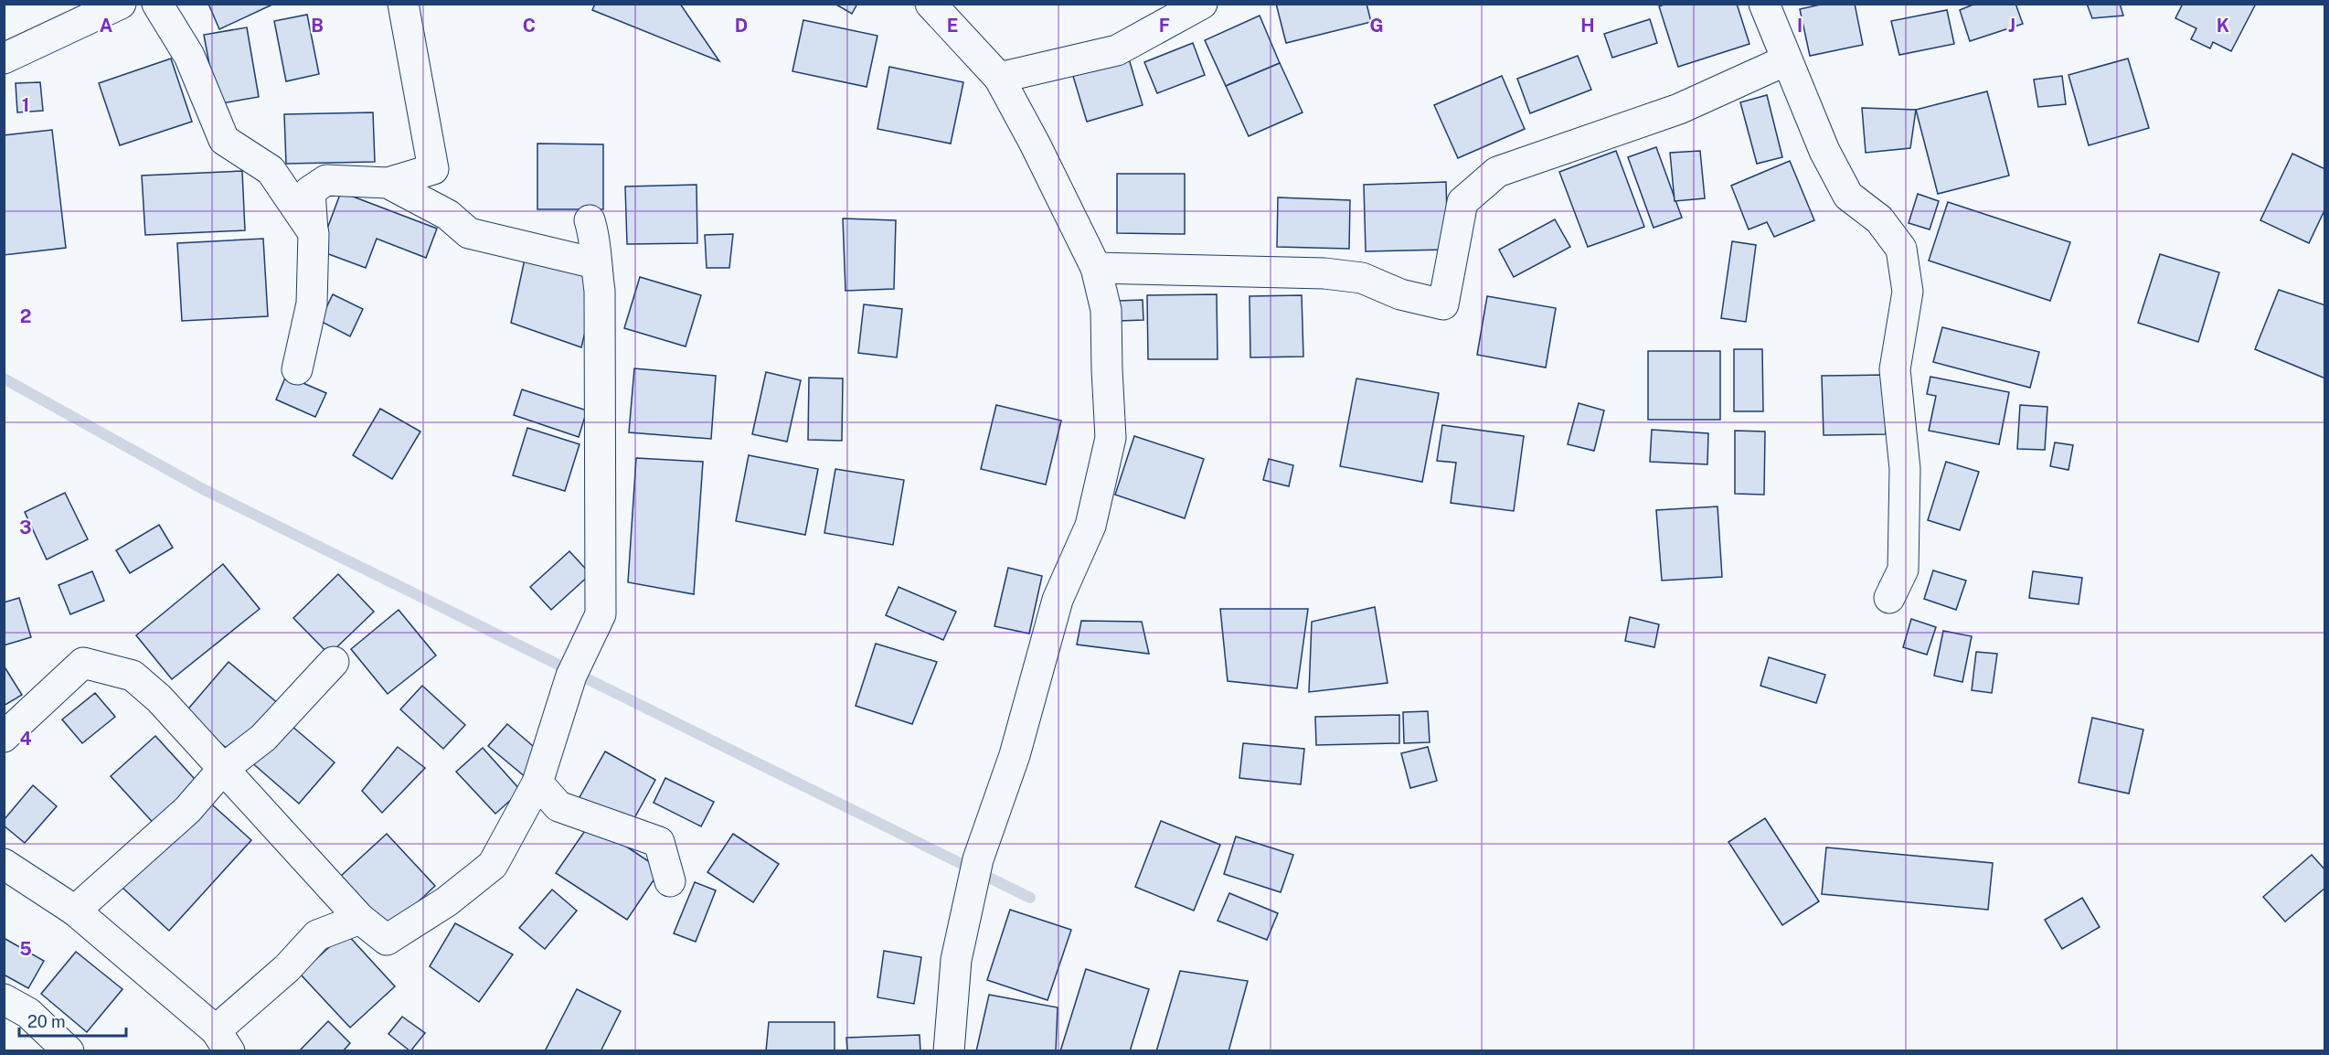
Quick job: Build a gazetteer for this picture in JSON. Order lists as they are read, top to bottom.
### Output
{
  "scale_bar": "20 m",
  "grid": {
    "columns": [
      "A",
      "B",
      "C",
      "D",
      "E",
      "F",
      "G",
      "H",
      "I",
      "J",
      "K"
    ],
    "rows": [
      "1",
      "2",
      "3",
      "4",
      "5"
    ]
  }
}
